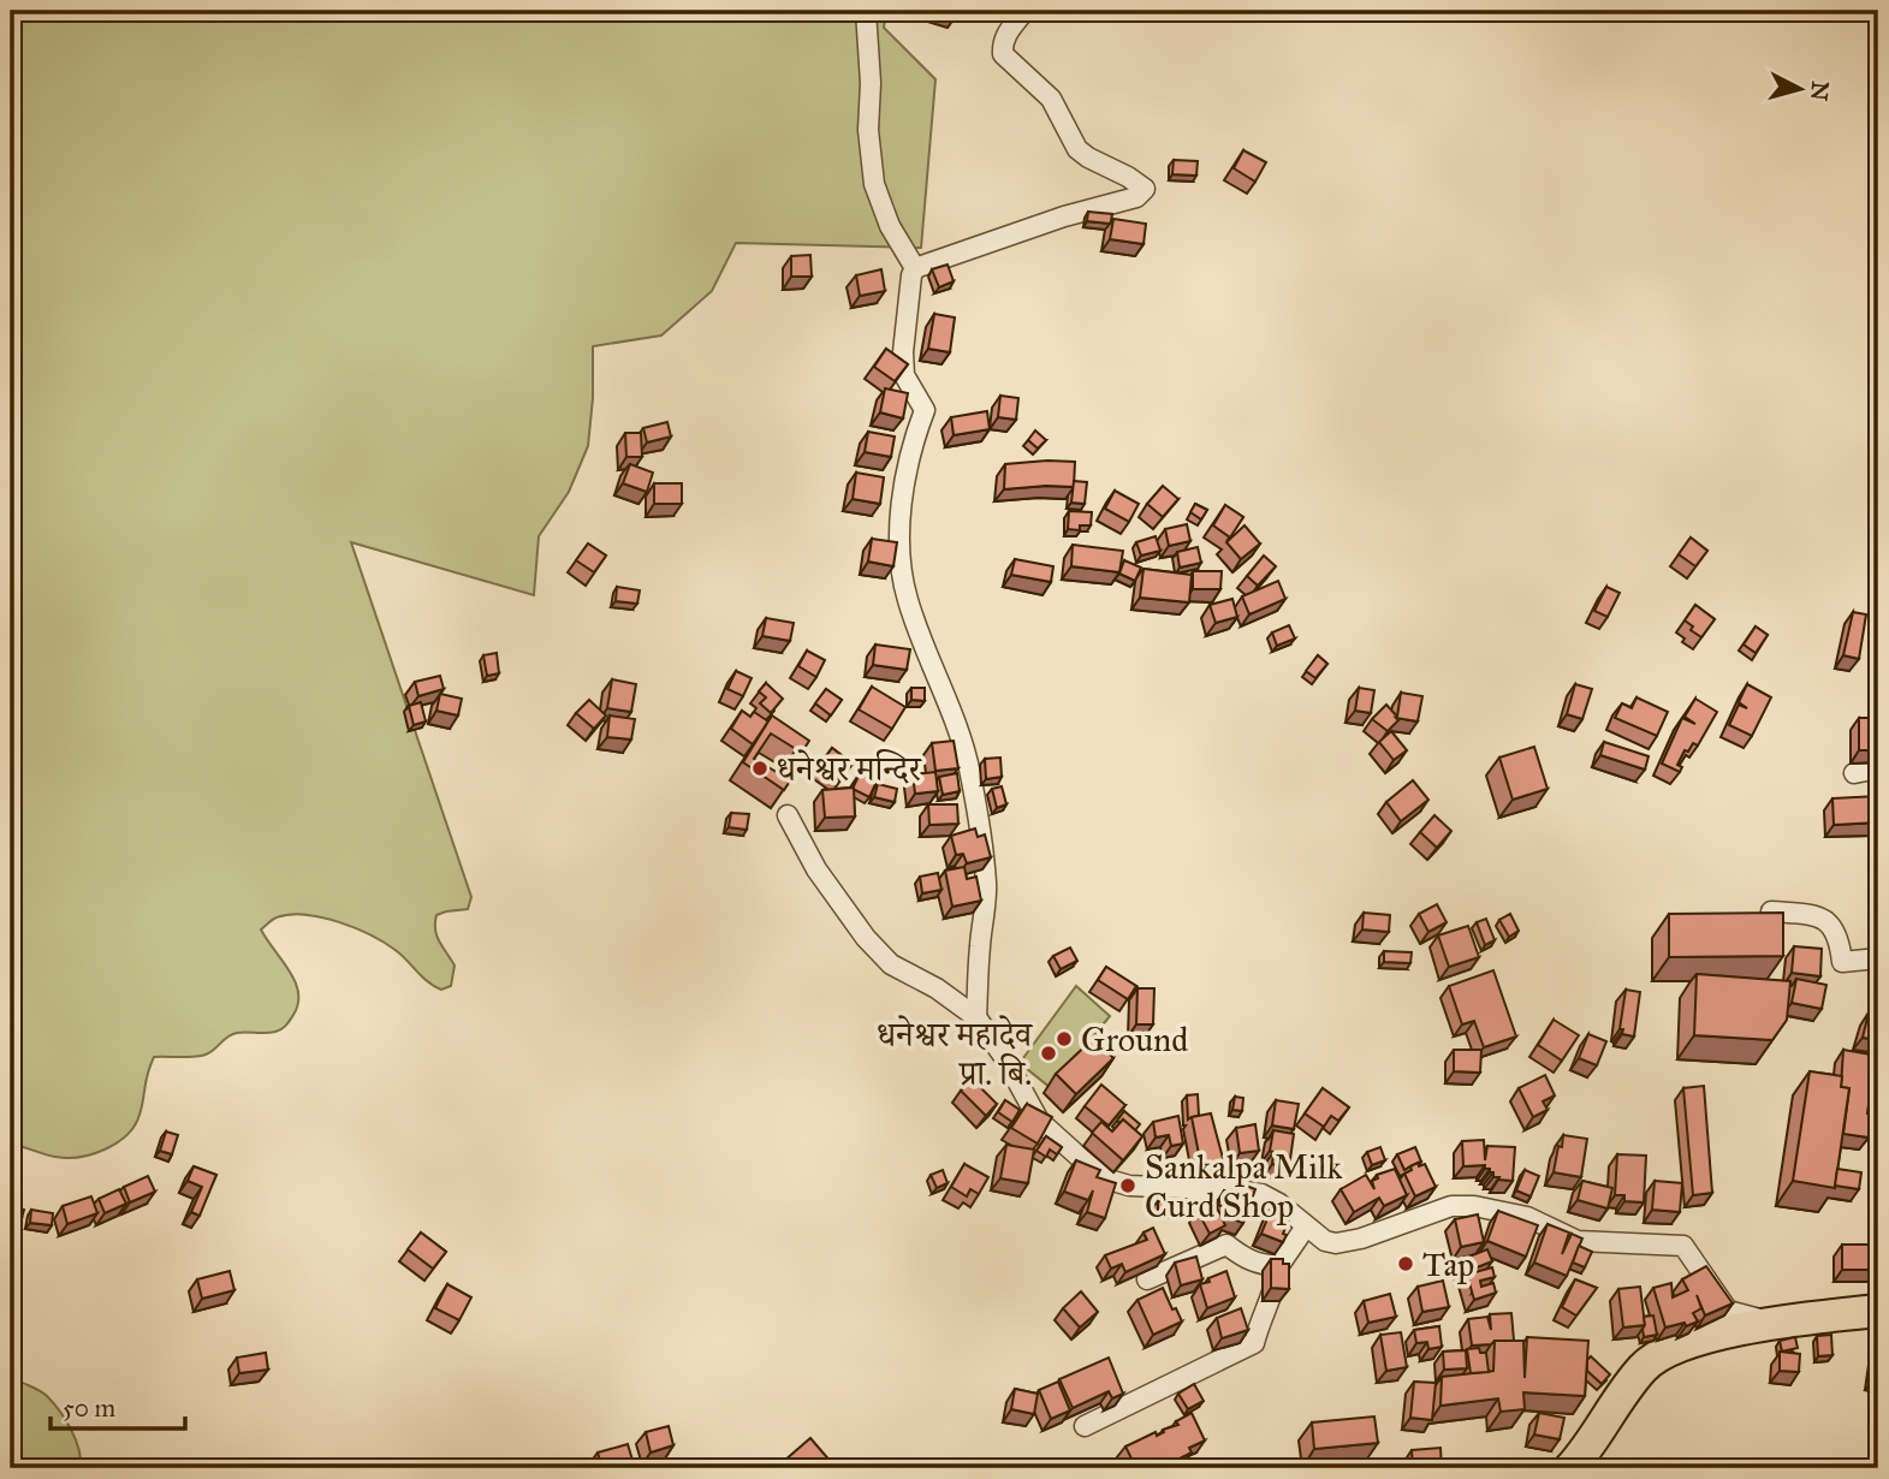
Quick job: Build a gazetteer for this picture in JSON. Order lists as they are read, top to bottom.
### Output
{
  "places": [
    "धनेश्वर मन्दिर",
    "Ground",
    "धनेश्वर महादेव प्रा. बि.",
    "Sankalpa Milk Curd Shop",
    "Tap"
  ],
  "scale_bar": "50 m",
  "north": "right"
}
